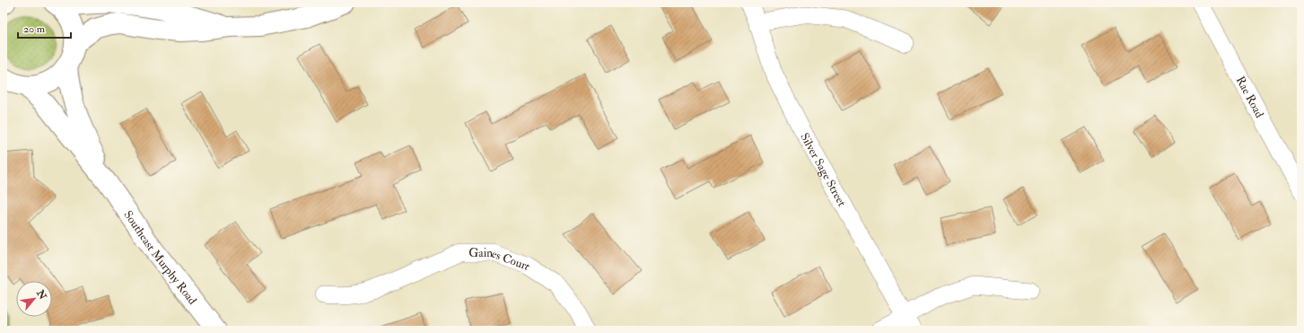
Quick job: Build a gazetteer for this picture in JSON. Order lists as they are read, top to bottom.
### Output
{
  "streets": {
    "main road": ["Southeast Murphy Road"],
    "street": ["Rae Road", "Silver Sage Street", "Gaines Court"]
  },
  "scale_bar": "20 m",
  "north": "top right"
}
